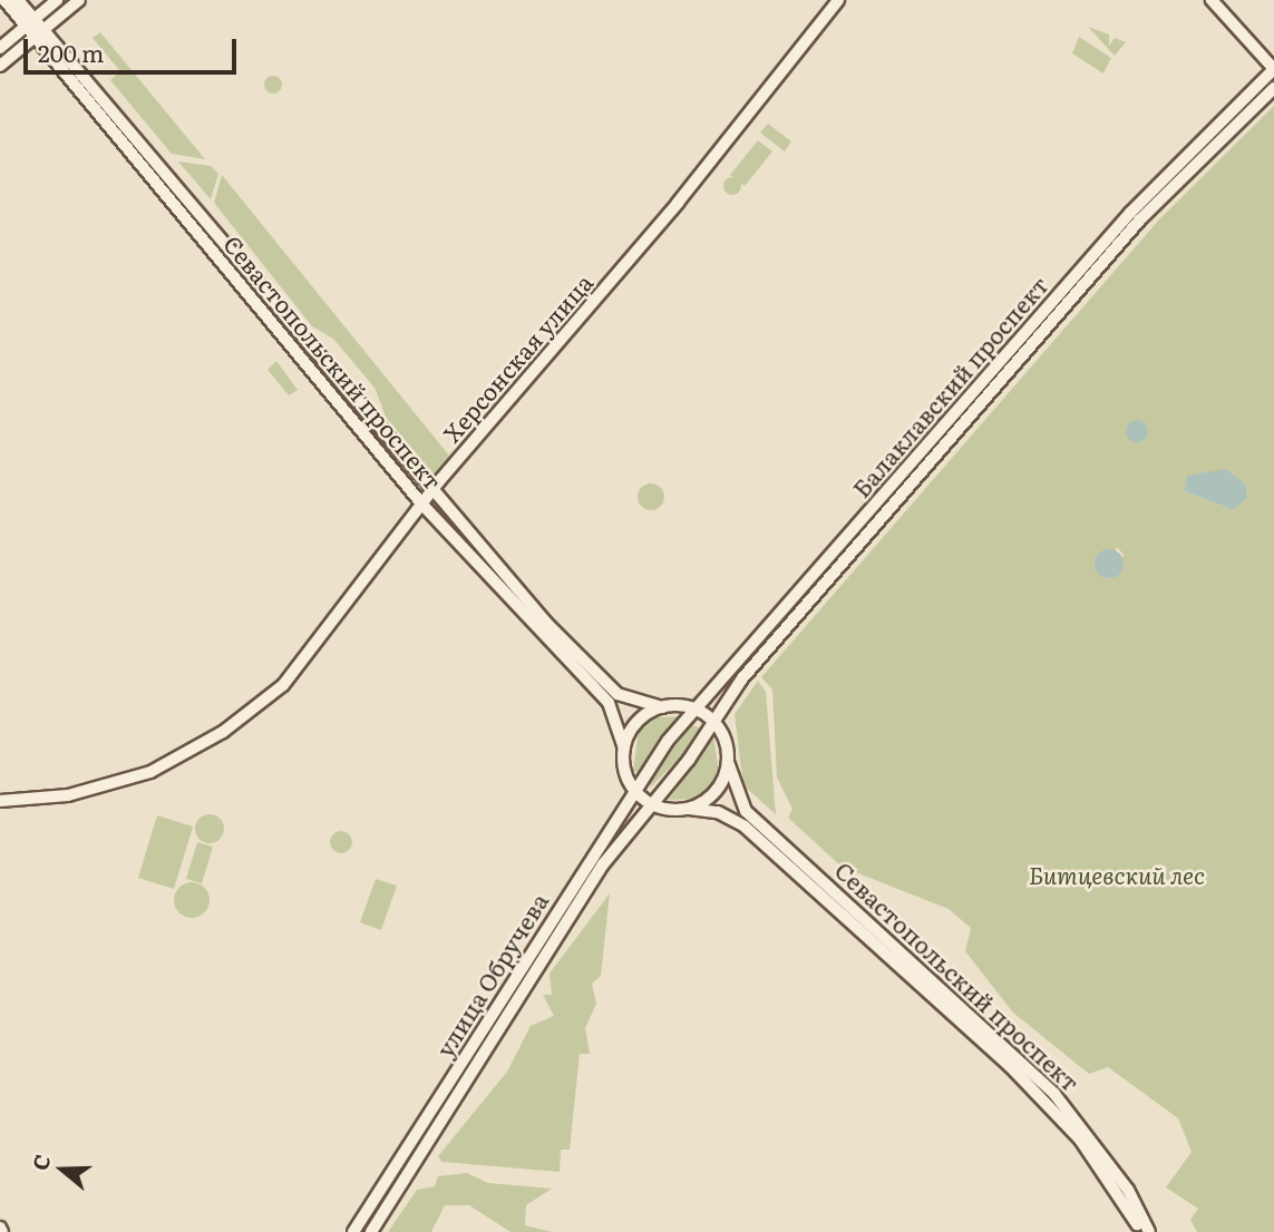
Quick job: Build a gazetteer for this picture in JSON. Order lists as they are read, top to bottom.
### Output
{
  "streets": {
    "main road": [
      "Херсонская улица",
      "Севастопольский проспект",
      "Балаклавский проспект",
      "улица Обручева"
    ]
  },
  "crossings": [
    ["Херсонская улица", "Севастопольский проспект"],
    ["Севастопольский проспект", "Балаклавский проспект"],
    ["Севастопольский проспект", "улица Обручева"],
    ["Балаклавский проспект", "улица Обручева"]
  ],
  "parks": ["Битцевский лес"],
  "scale_bar": "200 m",
  "north": "left"
}
